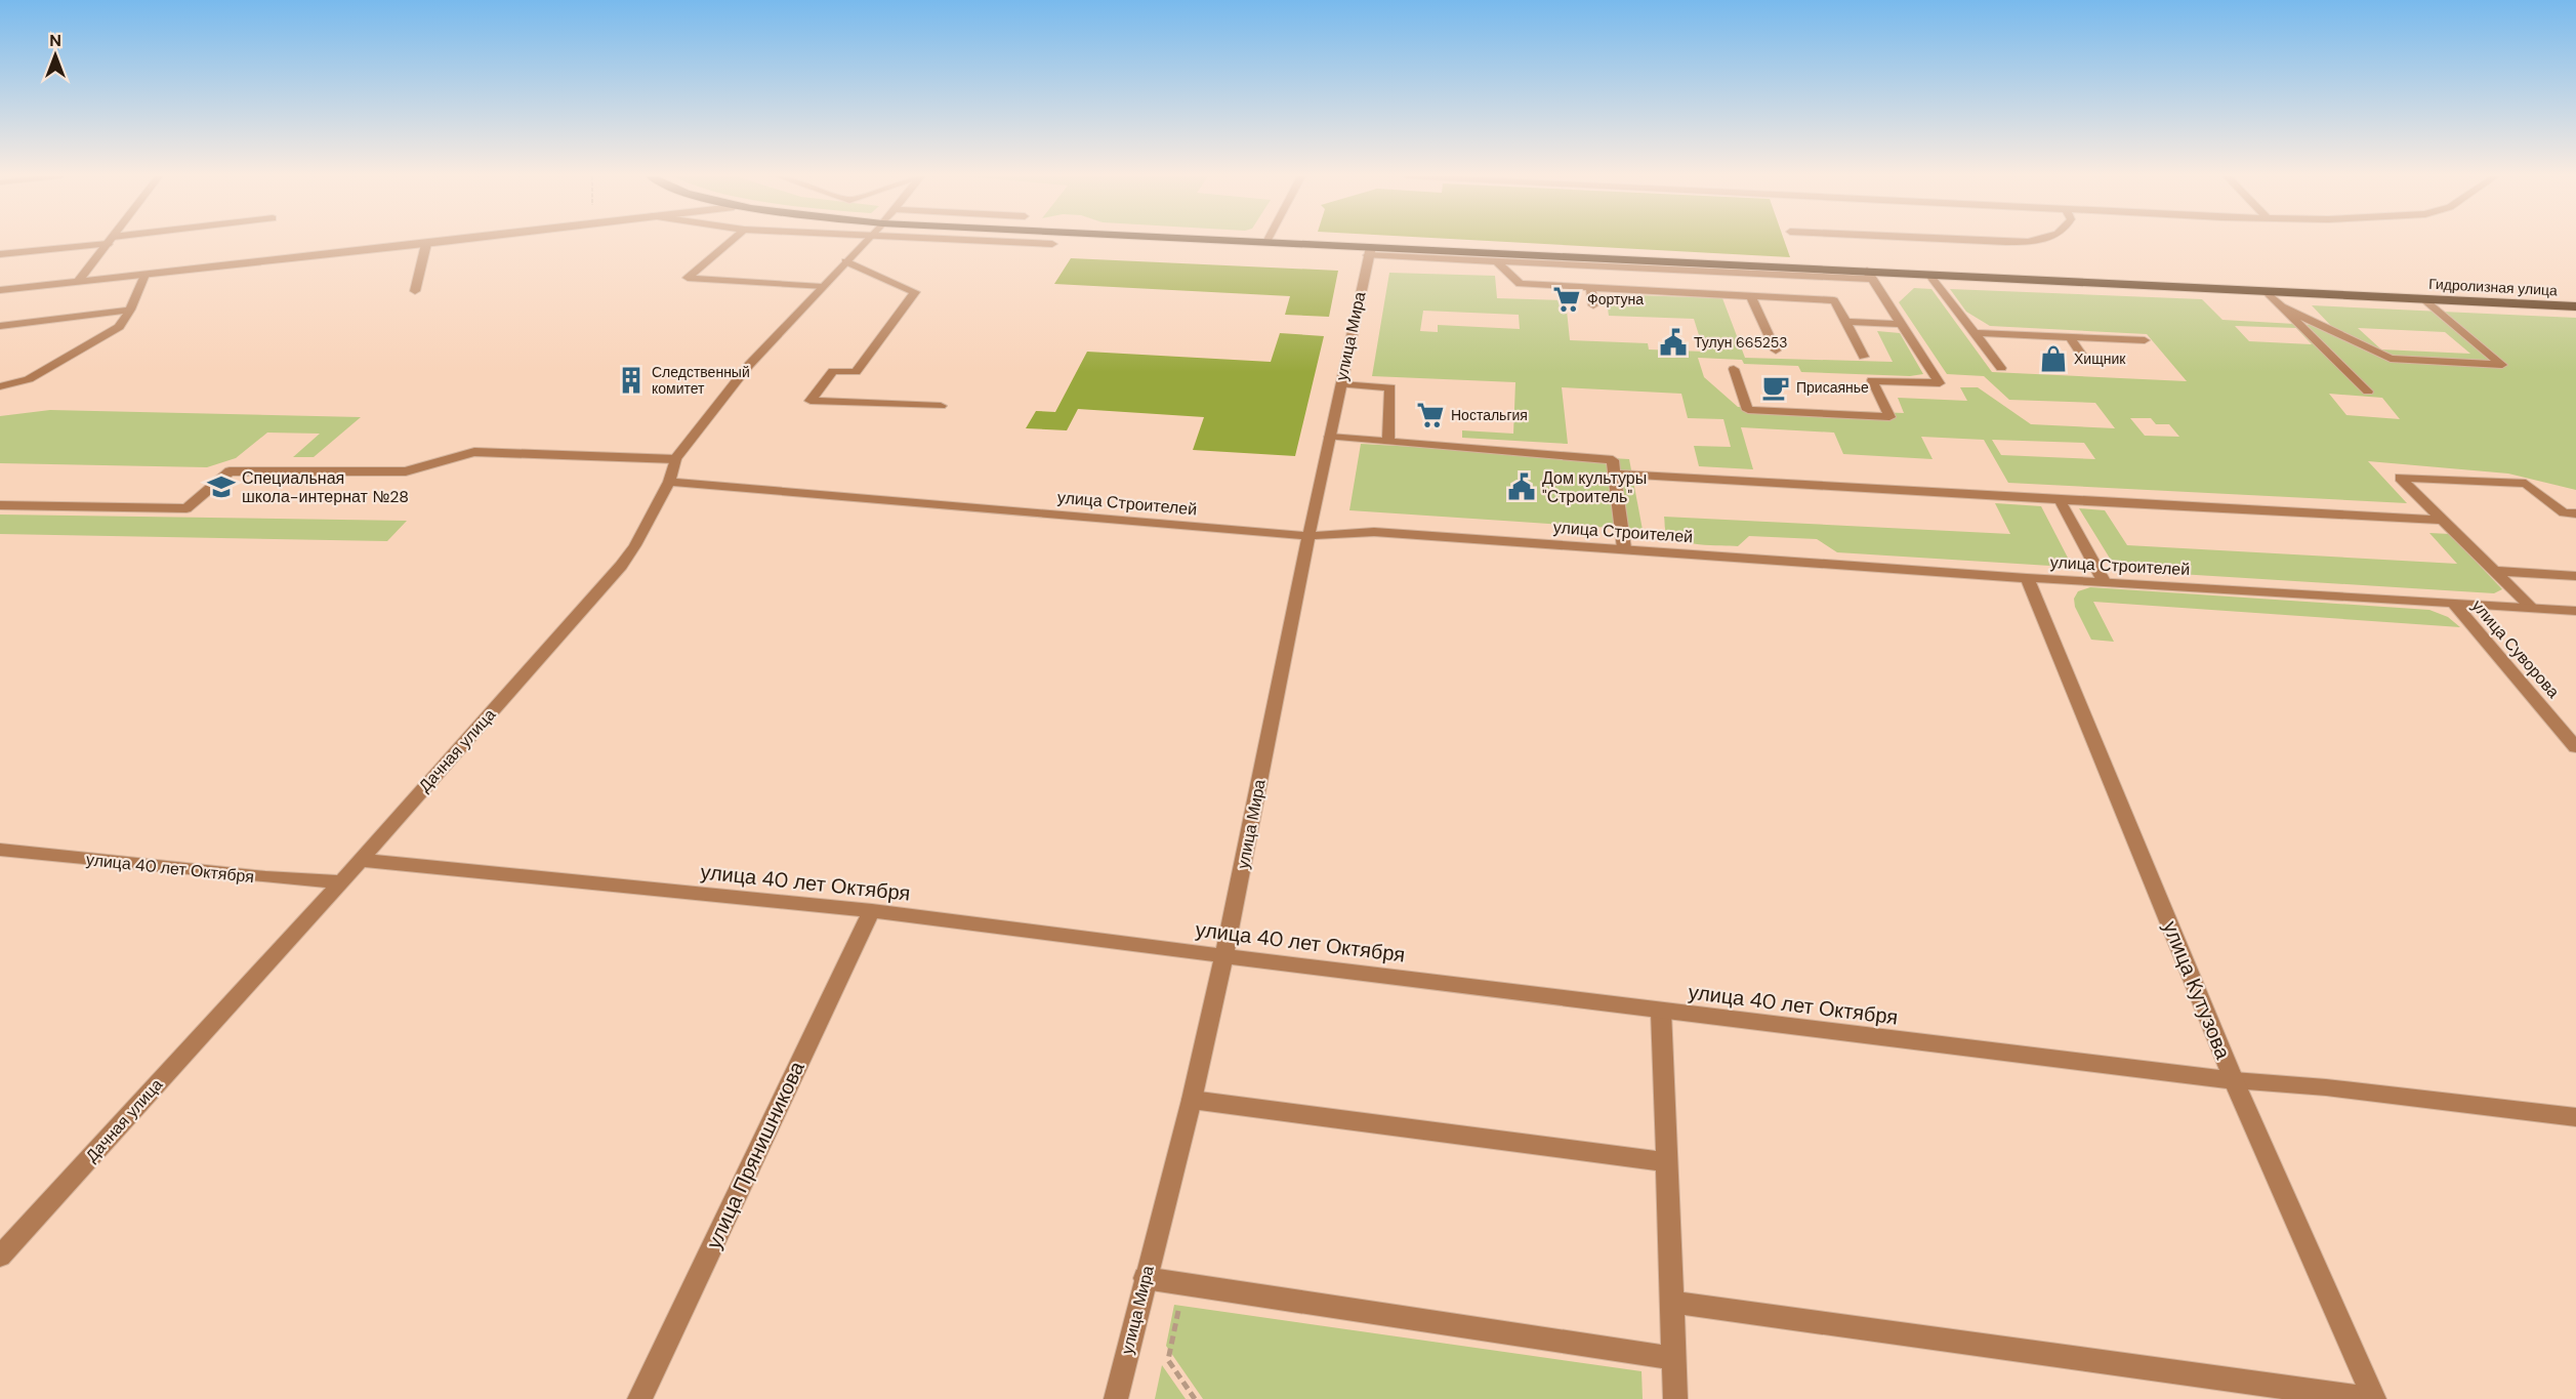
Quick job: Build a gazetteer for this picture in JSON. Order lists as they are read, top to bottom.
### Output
{
  "streets": {
    "highway": ["Гидролизная улица"],
    "street": [
      "улица Мира",
      "улица Строителей",
      "улица Суворова",
      "Дачная улица",
      "улица 40 лет Октября",
      "улица Кутузова",
      "улица Прянишникова"
    ]
  },
  "crossings": [
    ["Гидролизная улица", "улица Мира"],
    ["улица Мира", "улица Строителей"],
    ["улица Мира", "улица 40 лет Октября"],
    ["улица Строителей", "улица Суворова"],
    ["улица Строителей", "Дачная улица"],
    ["улица Строителей", "улица Кутузова"],
    ["Дачная улица", "улица 40 лет Октября"],
    ["улица 40 лет Октября", "улица Кутузова"],
    ["улица 40 лет Октября", "улица Прянишникова"]
  ],
  "places": {
    "supermarket": ["Фортуна", "Ностальгия"],
    "public building": ["Тулун 665253", "Дом культуры \"Строитель\""],
    "shop": ["Хищник"],
    "building": ["Следственный комитет"],
    "cafe": ["Присаянье"],
    "school or university": ["Специальная школа-интернат №28"]
  },
  "north": "top"
}
